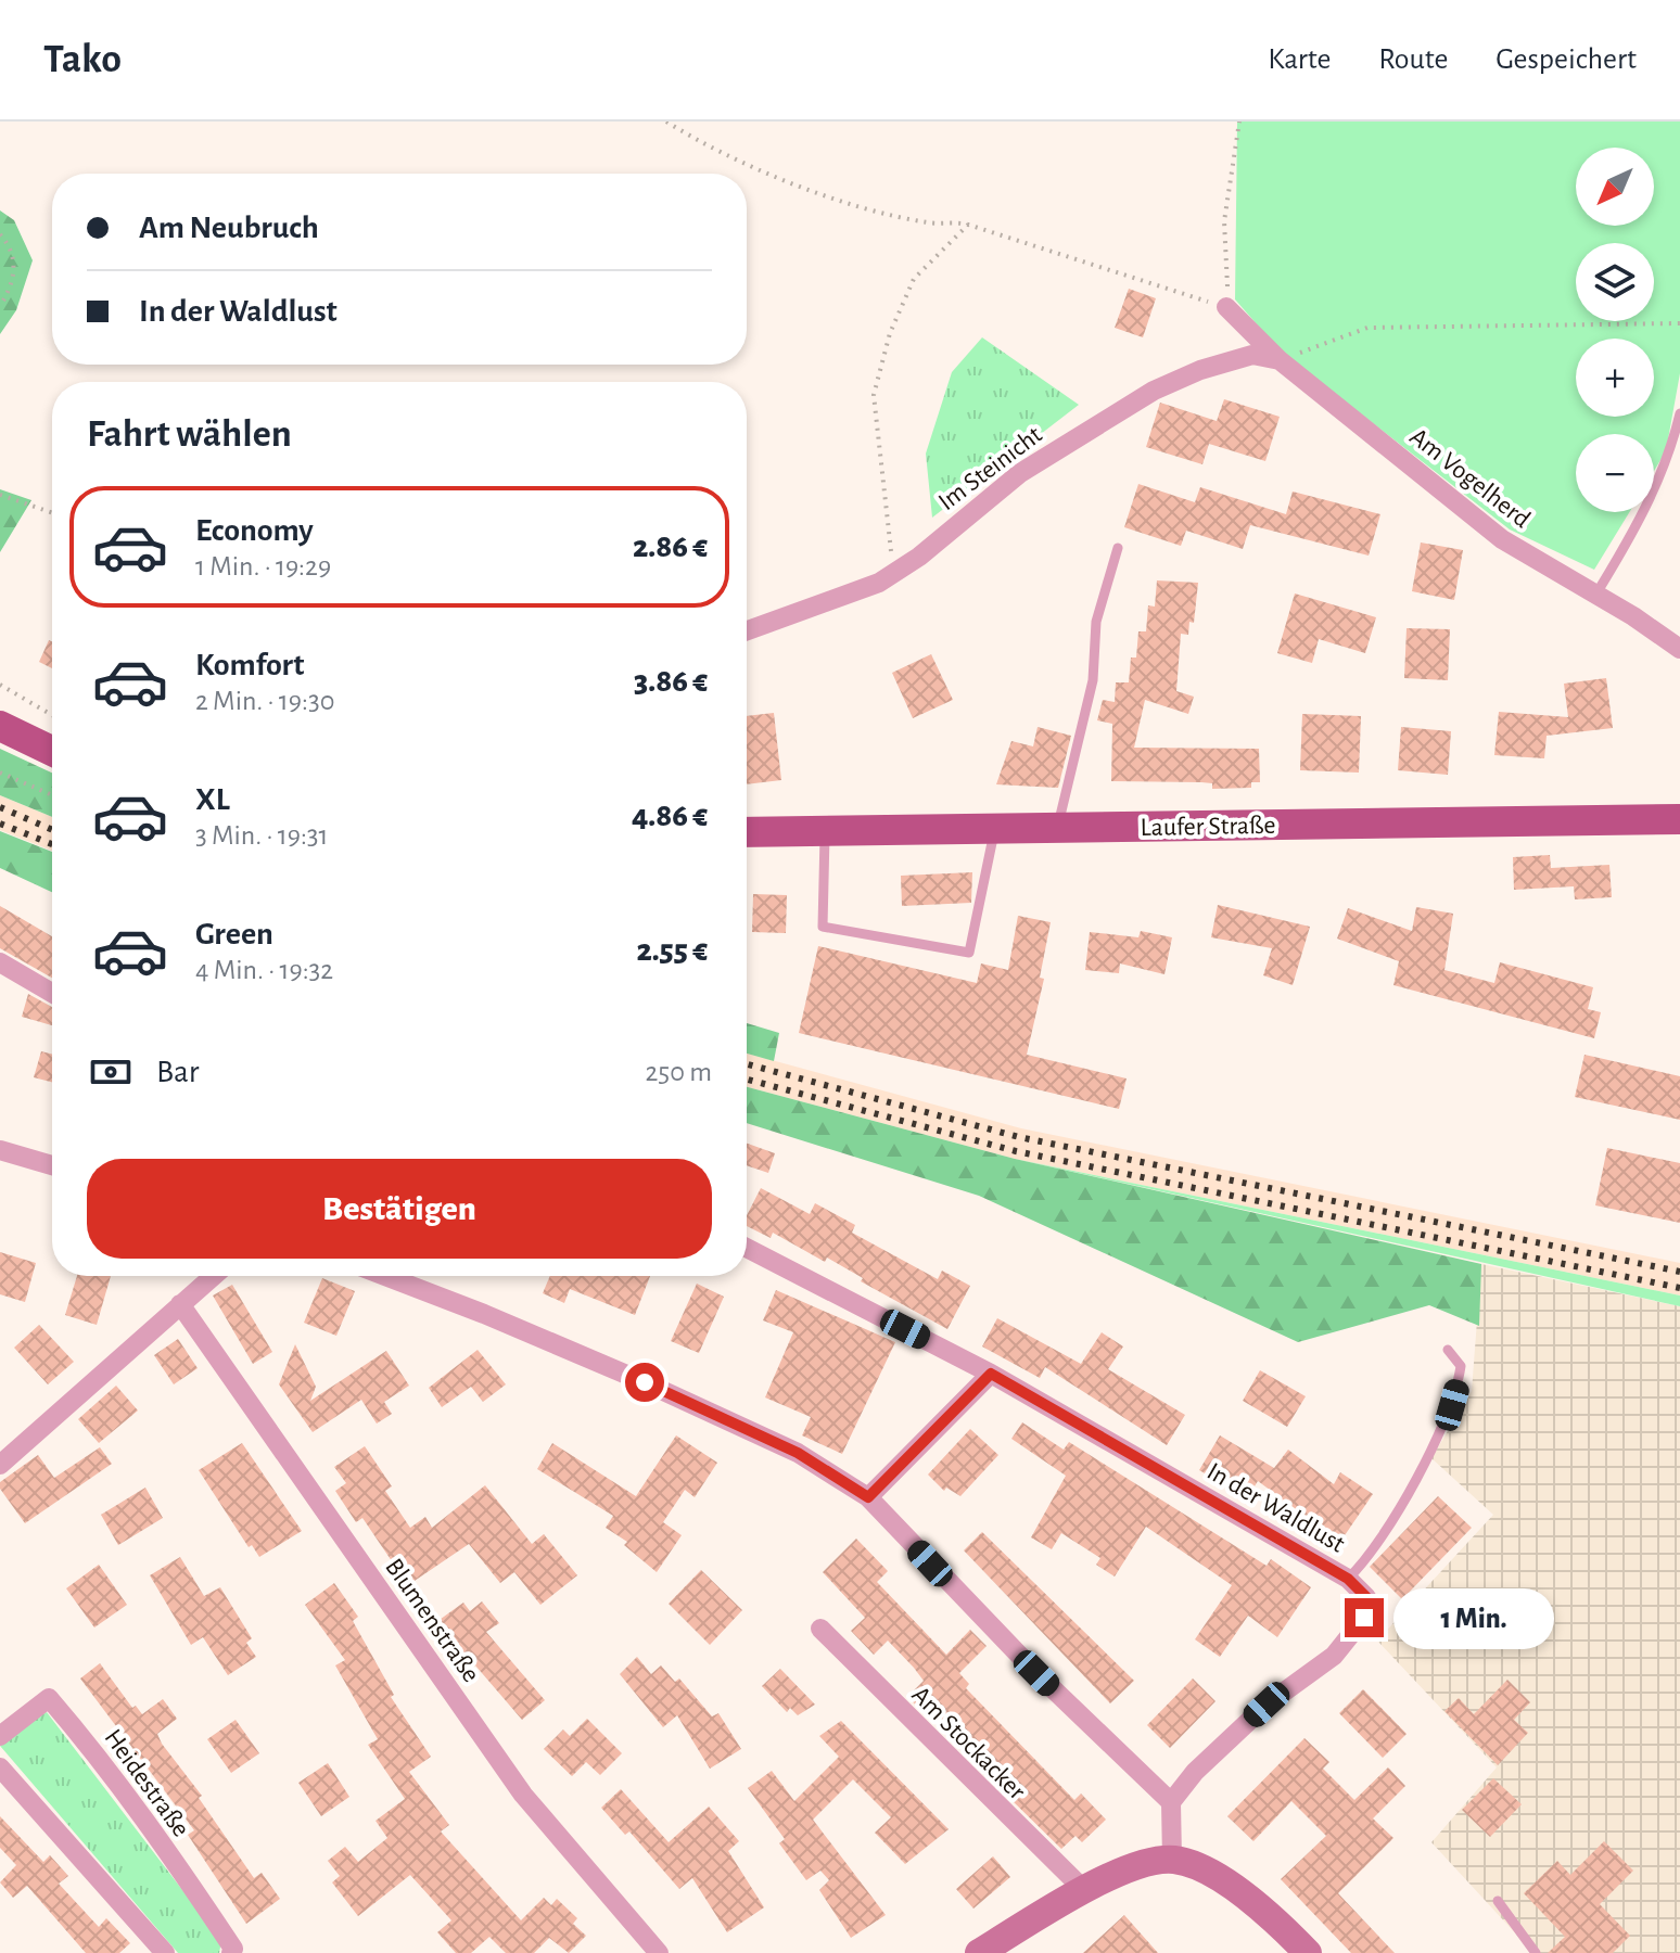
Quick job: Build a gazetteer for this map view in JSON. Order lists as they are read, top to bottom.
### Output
{
  "streets": {
    "main road": ["Laufer Straße"],
    "street": [
      "Im Steinicht",
      "Am Vogelherd",
      "In der Waldlust",
      "Blumenstraße",
      "Am Stockacker",
      "Heidestraße"
    ]
  },
  "crossings": [
    ["Im Steinicht", "Am Vogelherd"]
  ],
  "north": "bottom left",
  "page": {
    "header": "Tako",
    "nav": ["Karte", "Route", "Gespeichert"],
    "map_buttons": ["+", "−"],
    "banner": ["Am Neubruch", "In der Waldlust"],
    "heading": "Fahrt wählen",
    "list": [
      {
        "name": "Economy",
        "note": "1 Min. · 19:29",
        "value": "2.86 €"
      },
      {
        "name": "Komfort",
        "note": "2 Min. · 19:30",
        "value": "3.86 €"
      },
      {
        "name": "XL",
        "note": "3 Min. · 19:31",
        "value": "4.86 €"
      },
      {
        "name": "Green",
        "note": "4 Min. · 19:32",
        "value": "2.55 €"
      }
    ],
    "pay": ["Bar", "250 m"],
    "buttons": "Bestätigen",
    "bubble": "1 Min."
  }
}
